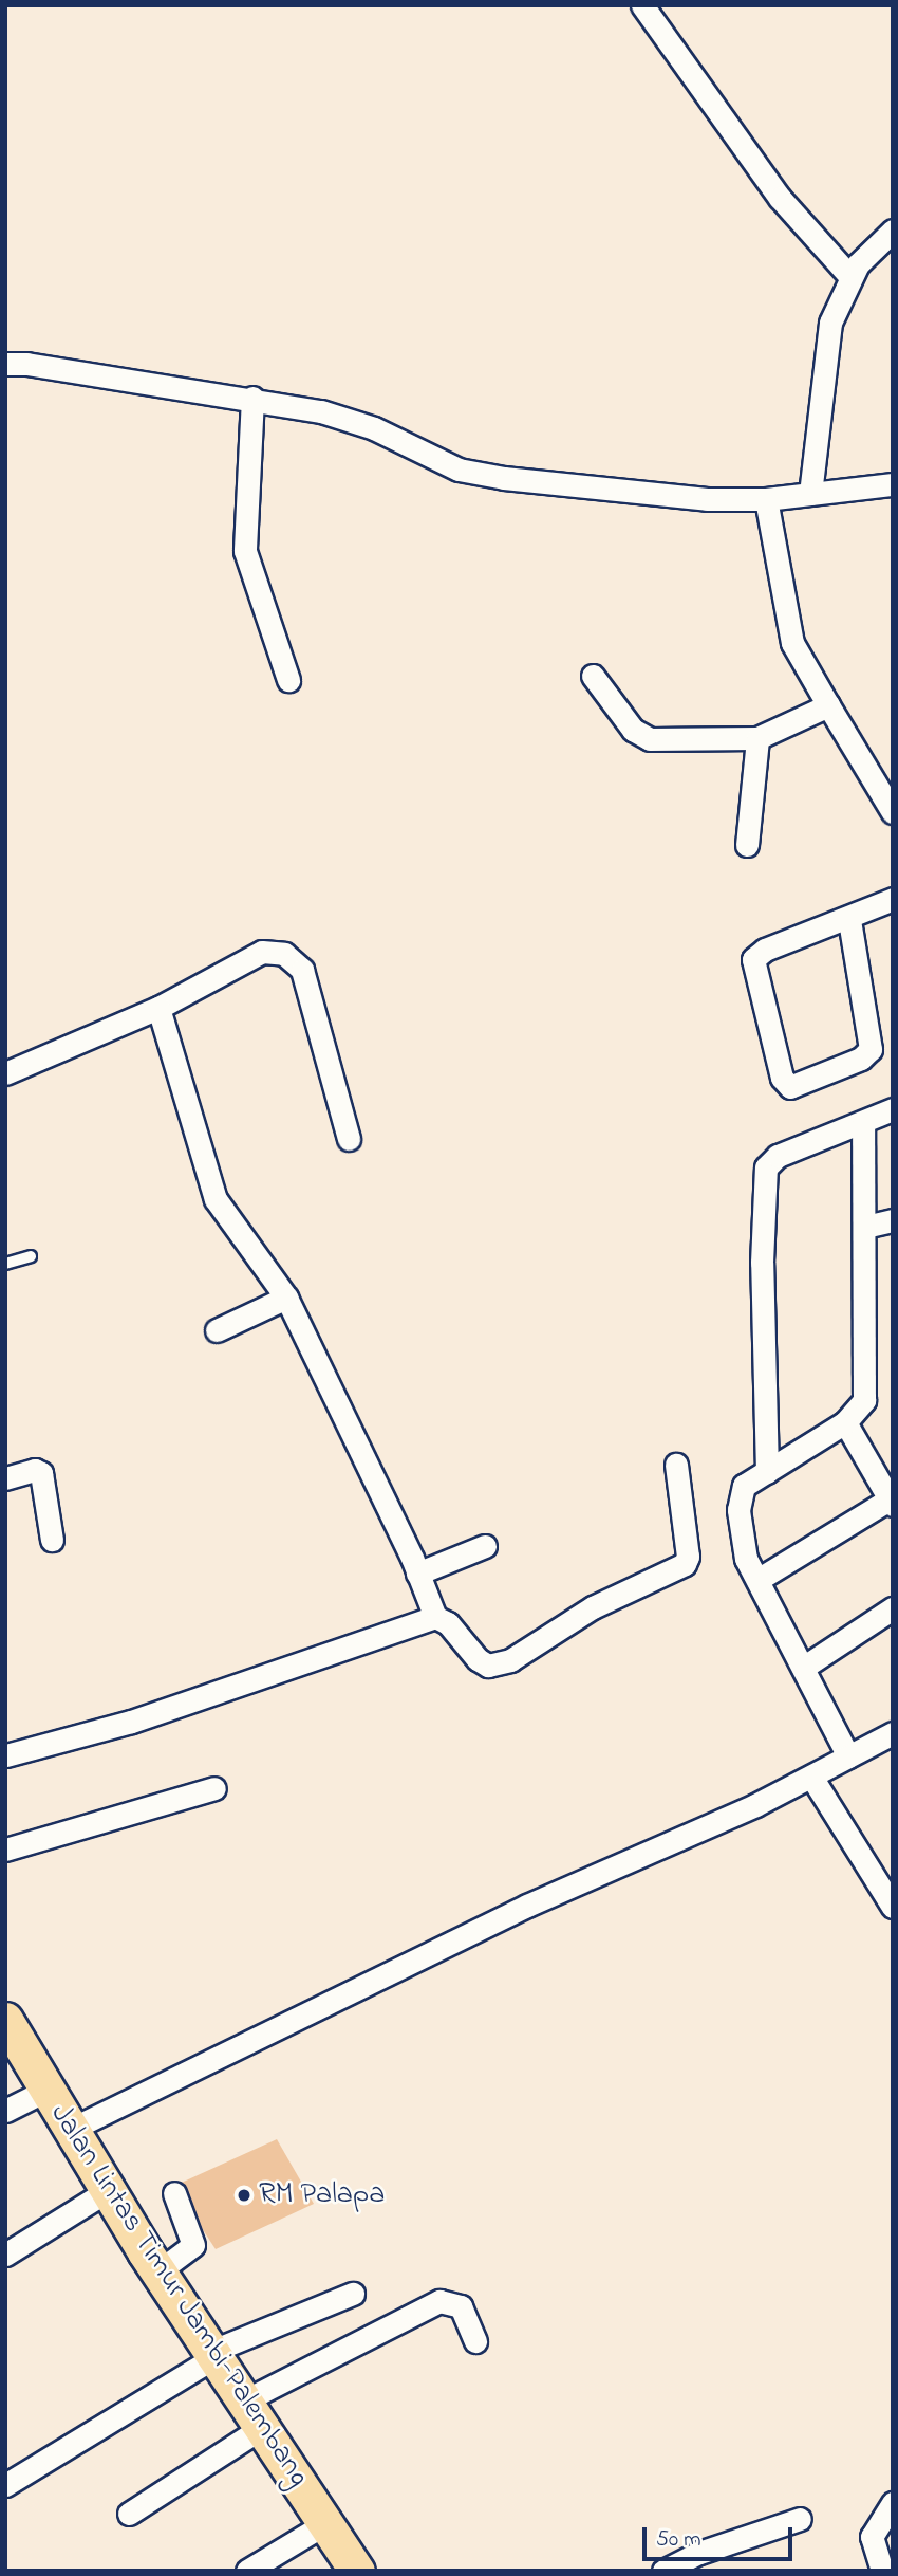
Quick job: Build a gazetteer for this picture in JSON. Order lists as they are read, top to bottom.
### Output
{
  "streets": {
    "highway": ["Jalan Lintas Timur Jambi-Palembang"]
  },
  "places": ["RM Palapa"],
  "scale_bar": "50 m"
}
